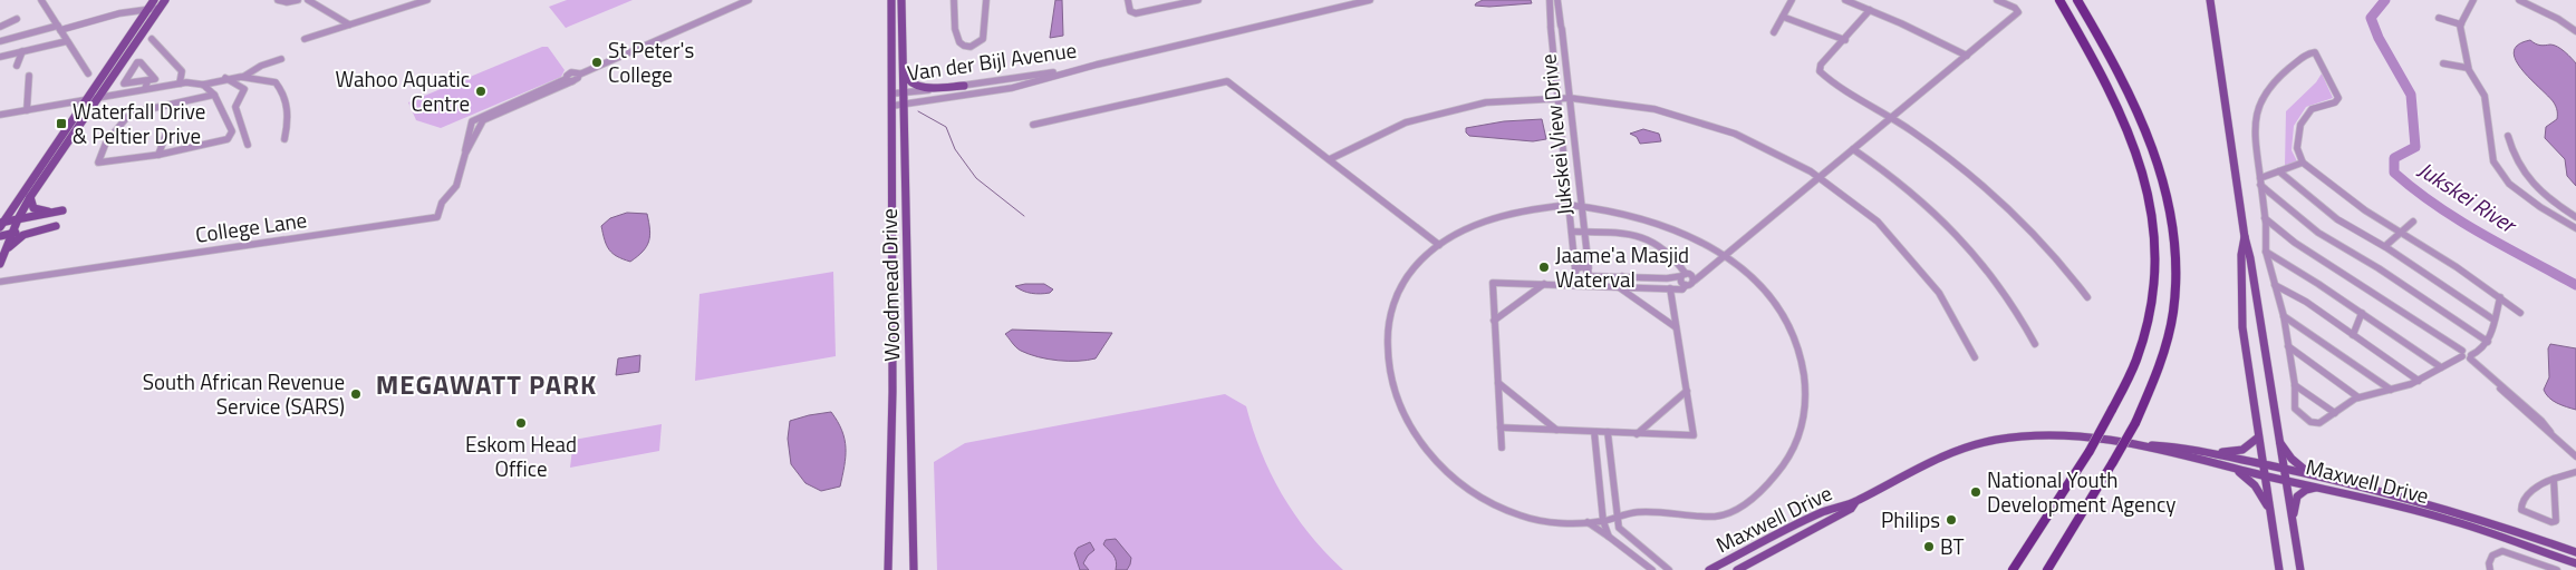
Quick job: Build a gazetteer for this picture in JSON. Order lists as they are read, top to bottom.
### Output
{
  "streets": {
    "main road": ["Woodmead Drive", "Maxwell Drive"],
    "street": ["Van der Bijl Avenue", "Jukskei View Drive", "College Lane"]
  },
  "crossings": [
    ["Van der Bijl Avenue", "Woodmead Drive"]
  ],
  "districts": ["MEGAWATT PARK"],
  "water": ["Jukskei River"],
  "places": {
    "other": [
      "St Peter's College",
      "Wahoo Aquatic Centre",
      "Jaame'a Masjid Waterval",
      "South African Revenue Service (SARS)",
      "Eskom Head Office",
      "National Youth Development Agency",
      "Philips",
      "BT"
    ],
    "transit": ["Waterfall Drive & Peltier Drive"]
  }
}
